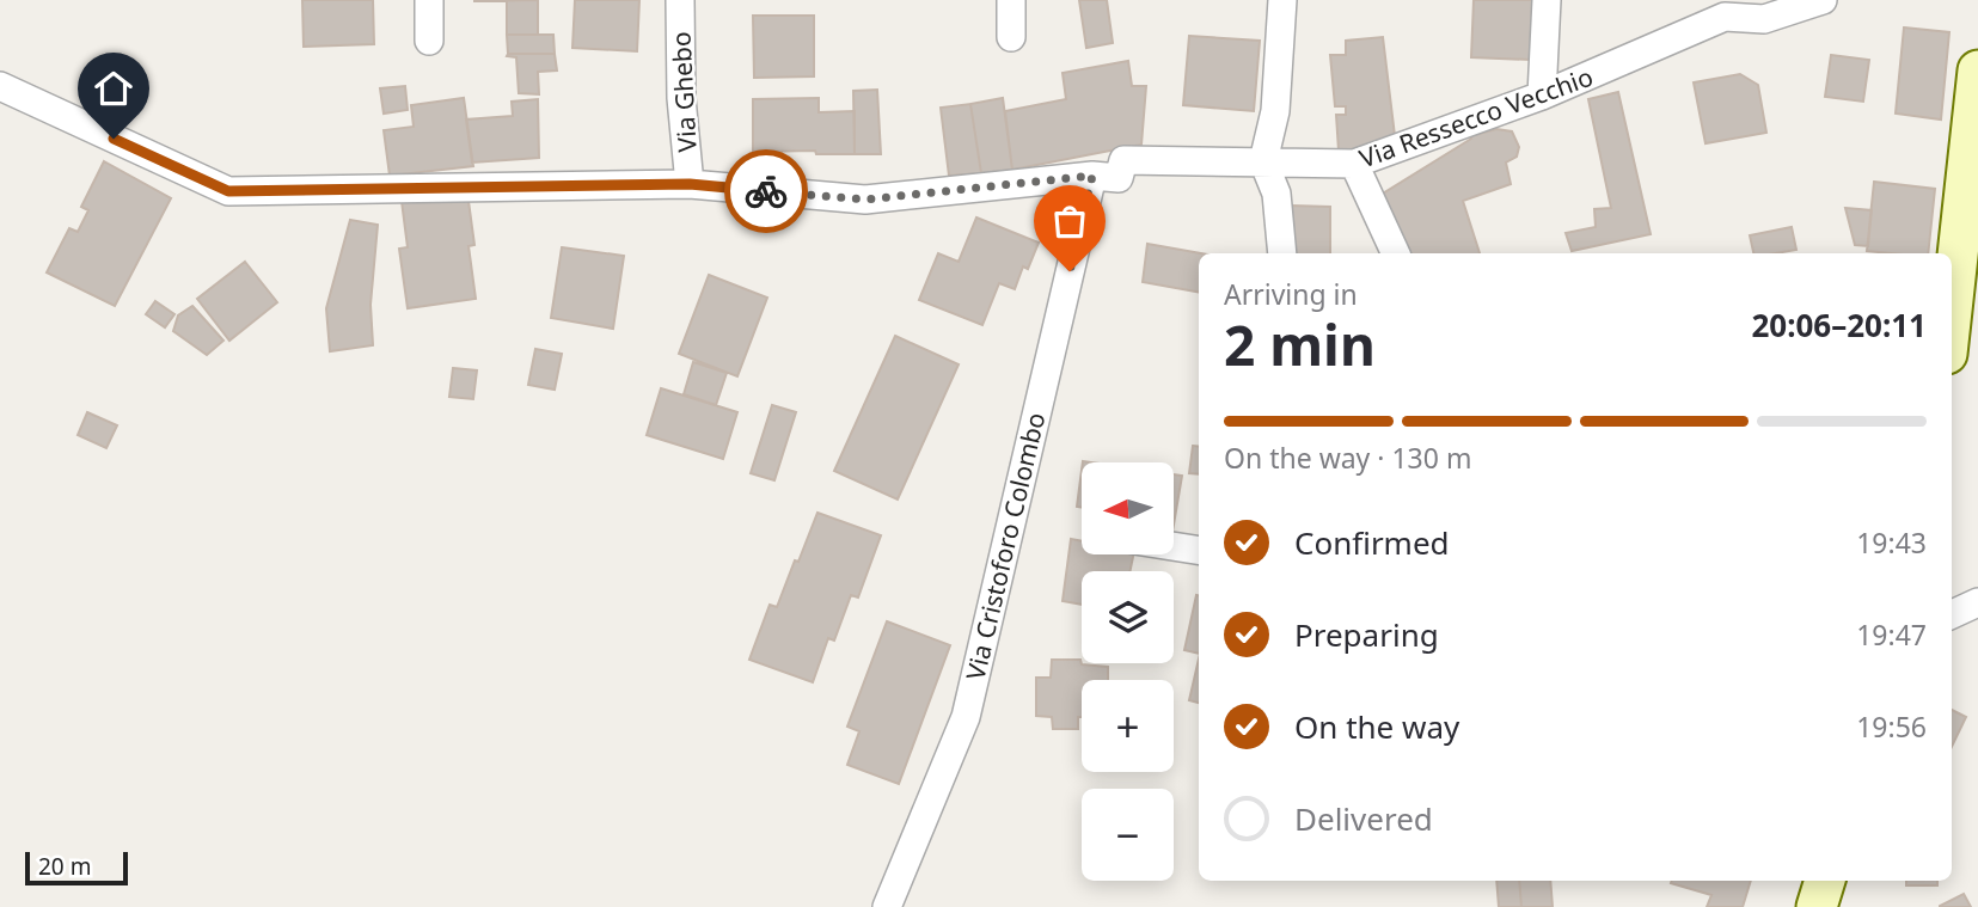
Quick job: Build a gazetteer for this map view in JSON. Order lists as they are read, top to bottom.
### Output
{
  "streets": {
    "street": ["Via Ghebo", "Via Ressecco Vecchio", "Via Cristoforo Colombo"]
  },
  "crossings": [
    ["Via Ghebo", "Via Ressecco Vecchio"],
    ["Via Ressecco Vecchio", "Via Cristoforo Colombo"]
  ],
  "scale_bar": "20 m",
  "north": "left",
  "page": {
    "heading": ["2 min", "Arriving in", "20:06–20:11"],
    "bar": "On the way · 130 m",
    "map_buttons": ["+", "−"],
    "list": [
      ["Confirmed", "19:43"],
      ["Preparing", "19:47"],
      ["On the way", "19:56"],
      "Delivered"
    ],
    "scale": "20 m"
  }
}
